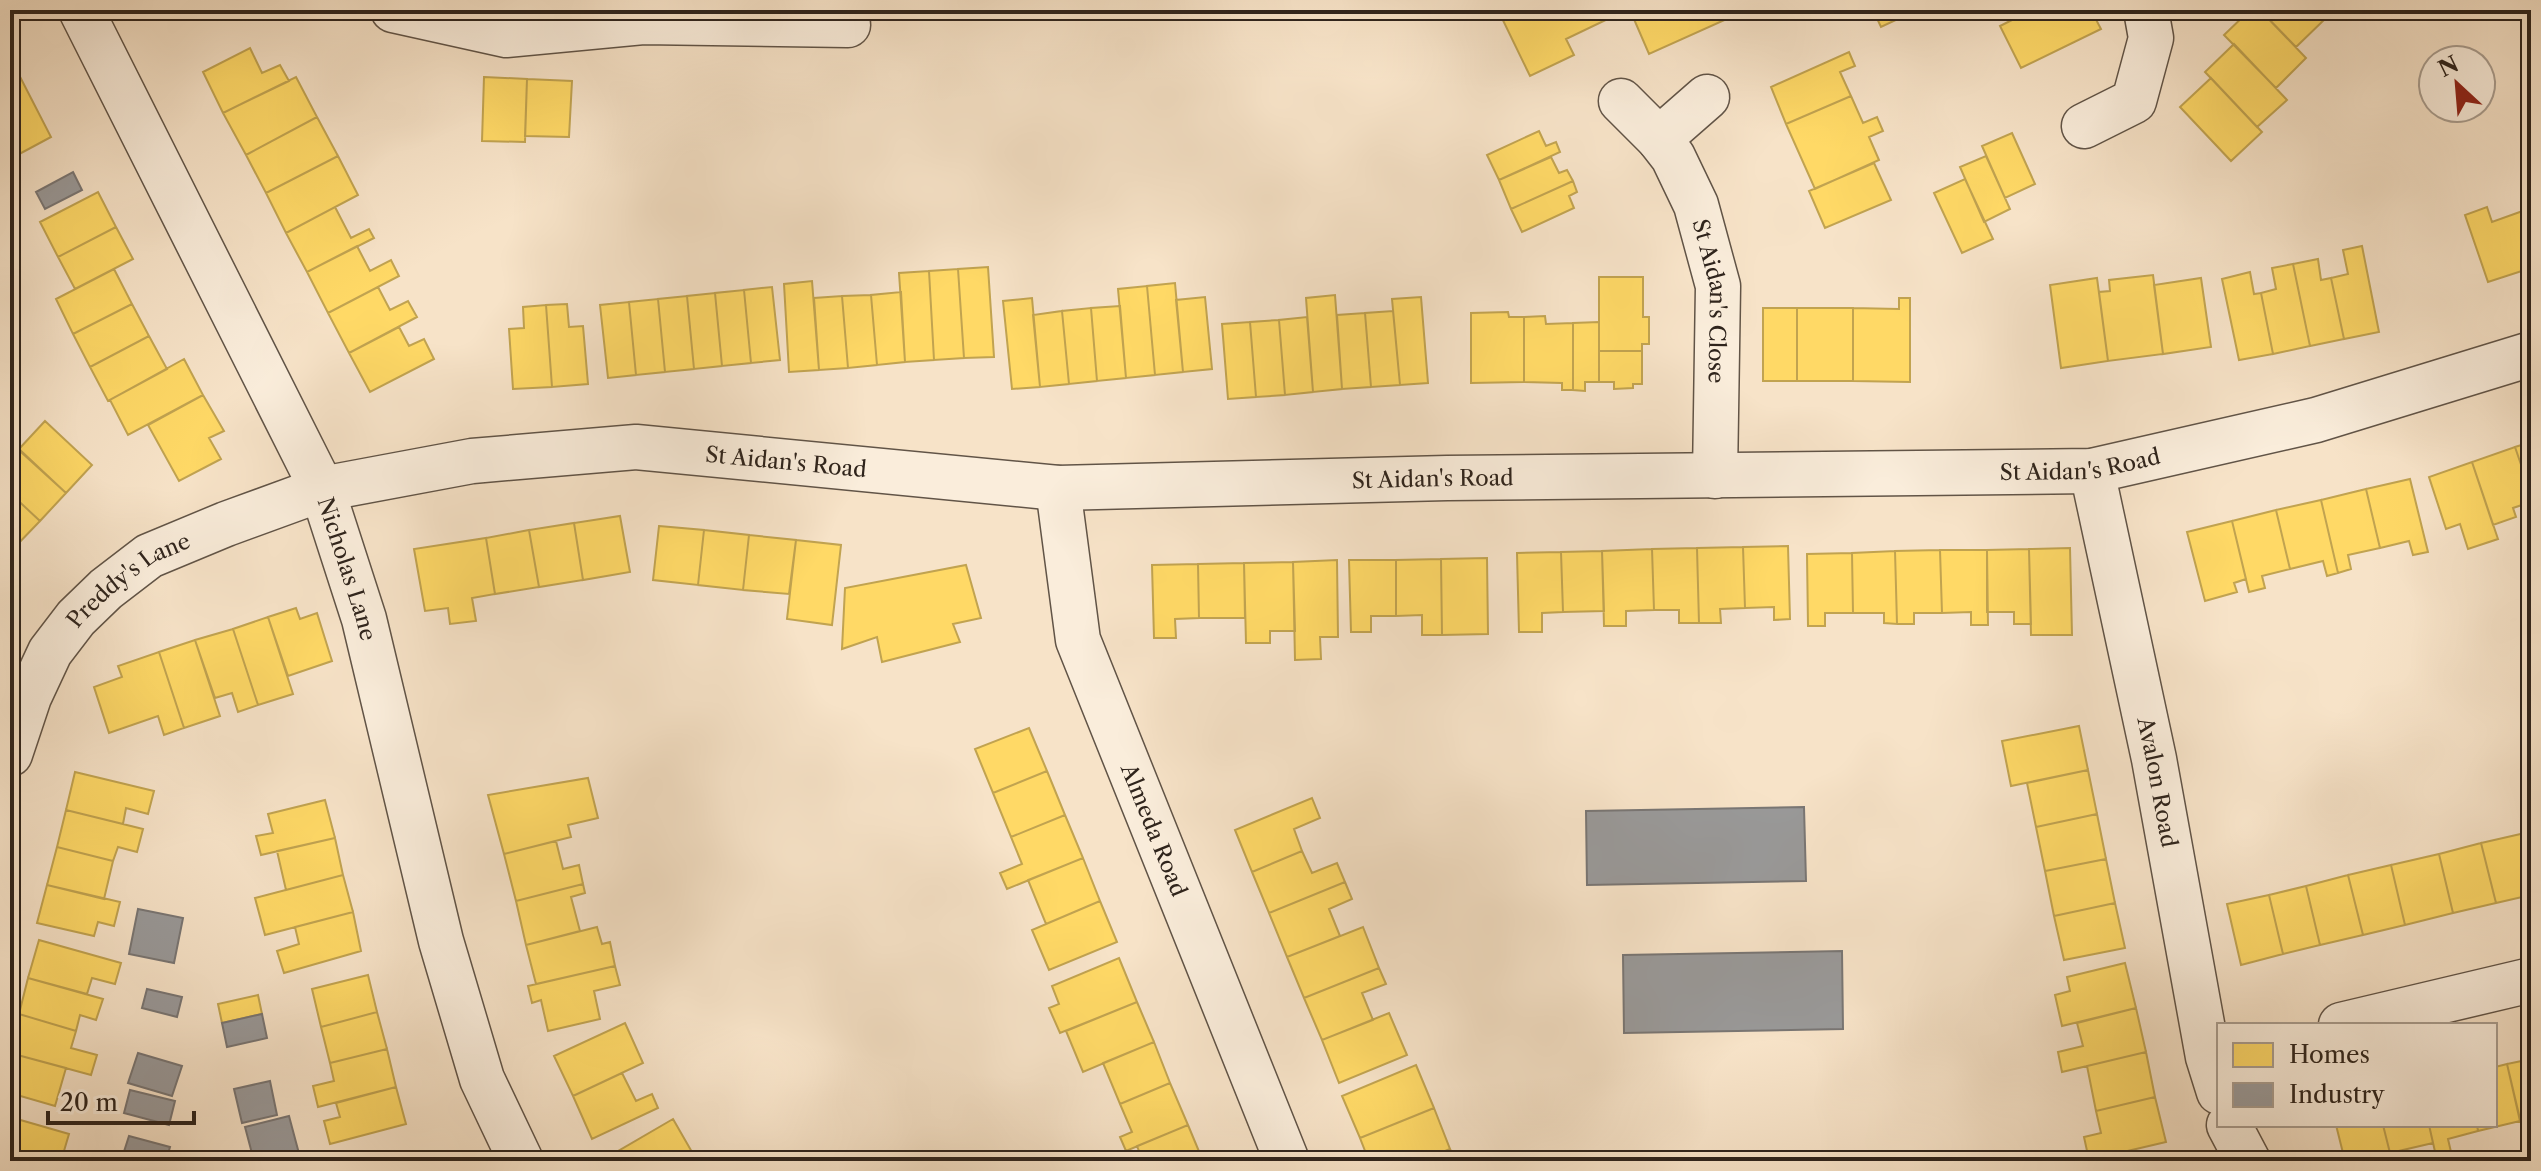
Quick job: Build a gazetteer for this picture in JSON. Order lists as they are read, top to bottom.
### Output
{
  "streets": {
    "street": [
      "St Aidan's Close",
      "St Aidan's Road",
      "Nicholas Lane",
      "Preddy's Lane",
      "Avalon Road",
      "Almeda Road"
    ]
  },
  "crossings": [
    ["St Aidan's Close", "St Aidan's Road"],
    ["St Aidan's Road", "Nicholas Lane"],
    ["St Aidan's Road", "Preddy's Lane"],
    ["St Aidan's Road", "Avalon Road"],
    ["St Aidan's Road", "Almeda Road"],
    ["Nicholas Lane", "Preddy's Lane"]
  ],
  "legend": ["Homes", "Industry"],
  "scale_bar": "20 m",
  "north": "top left"
}
